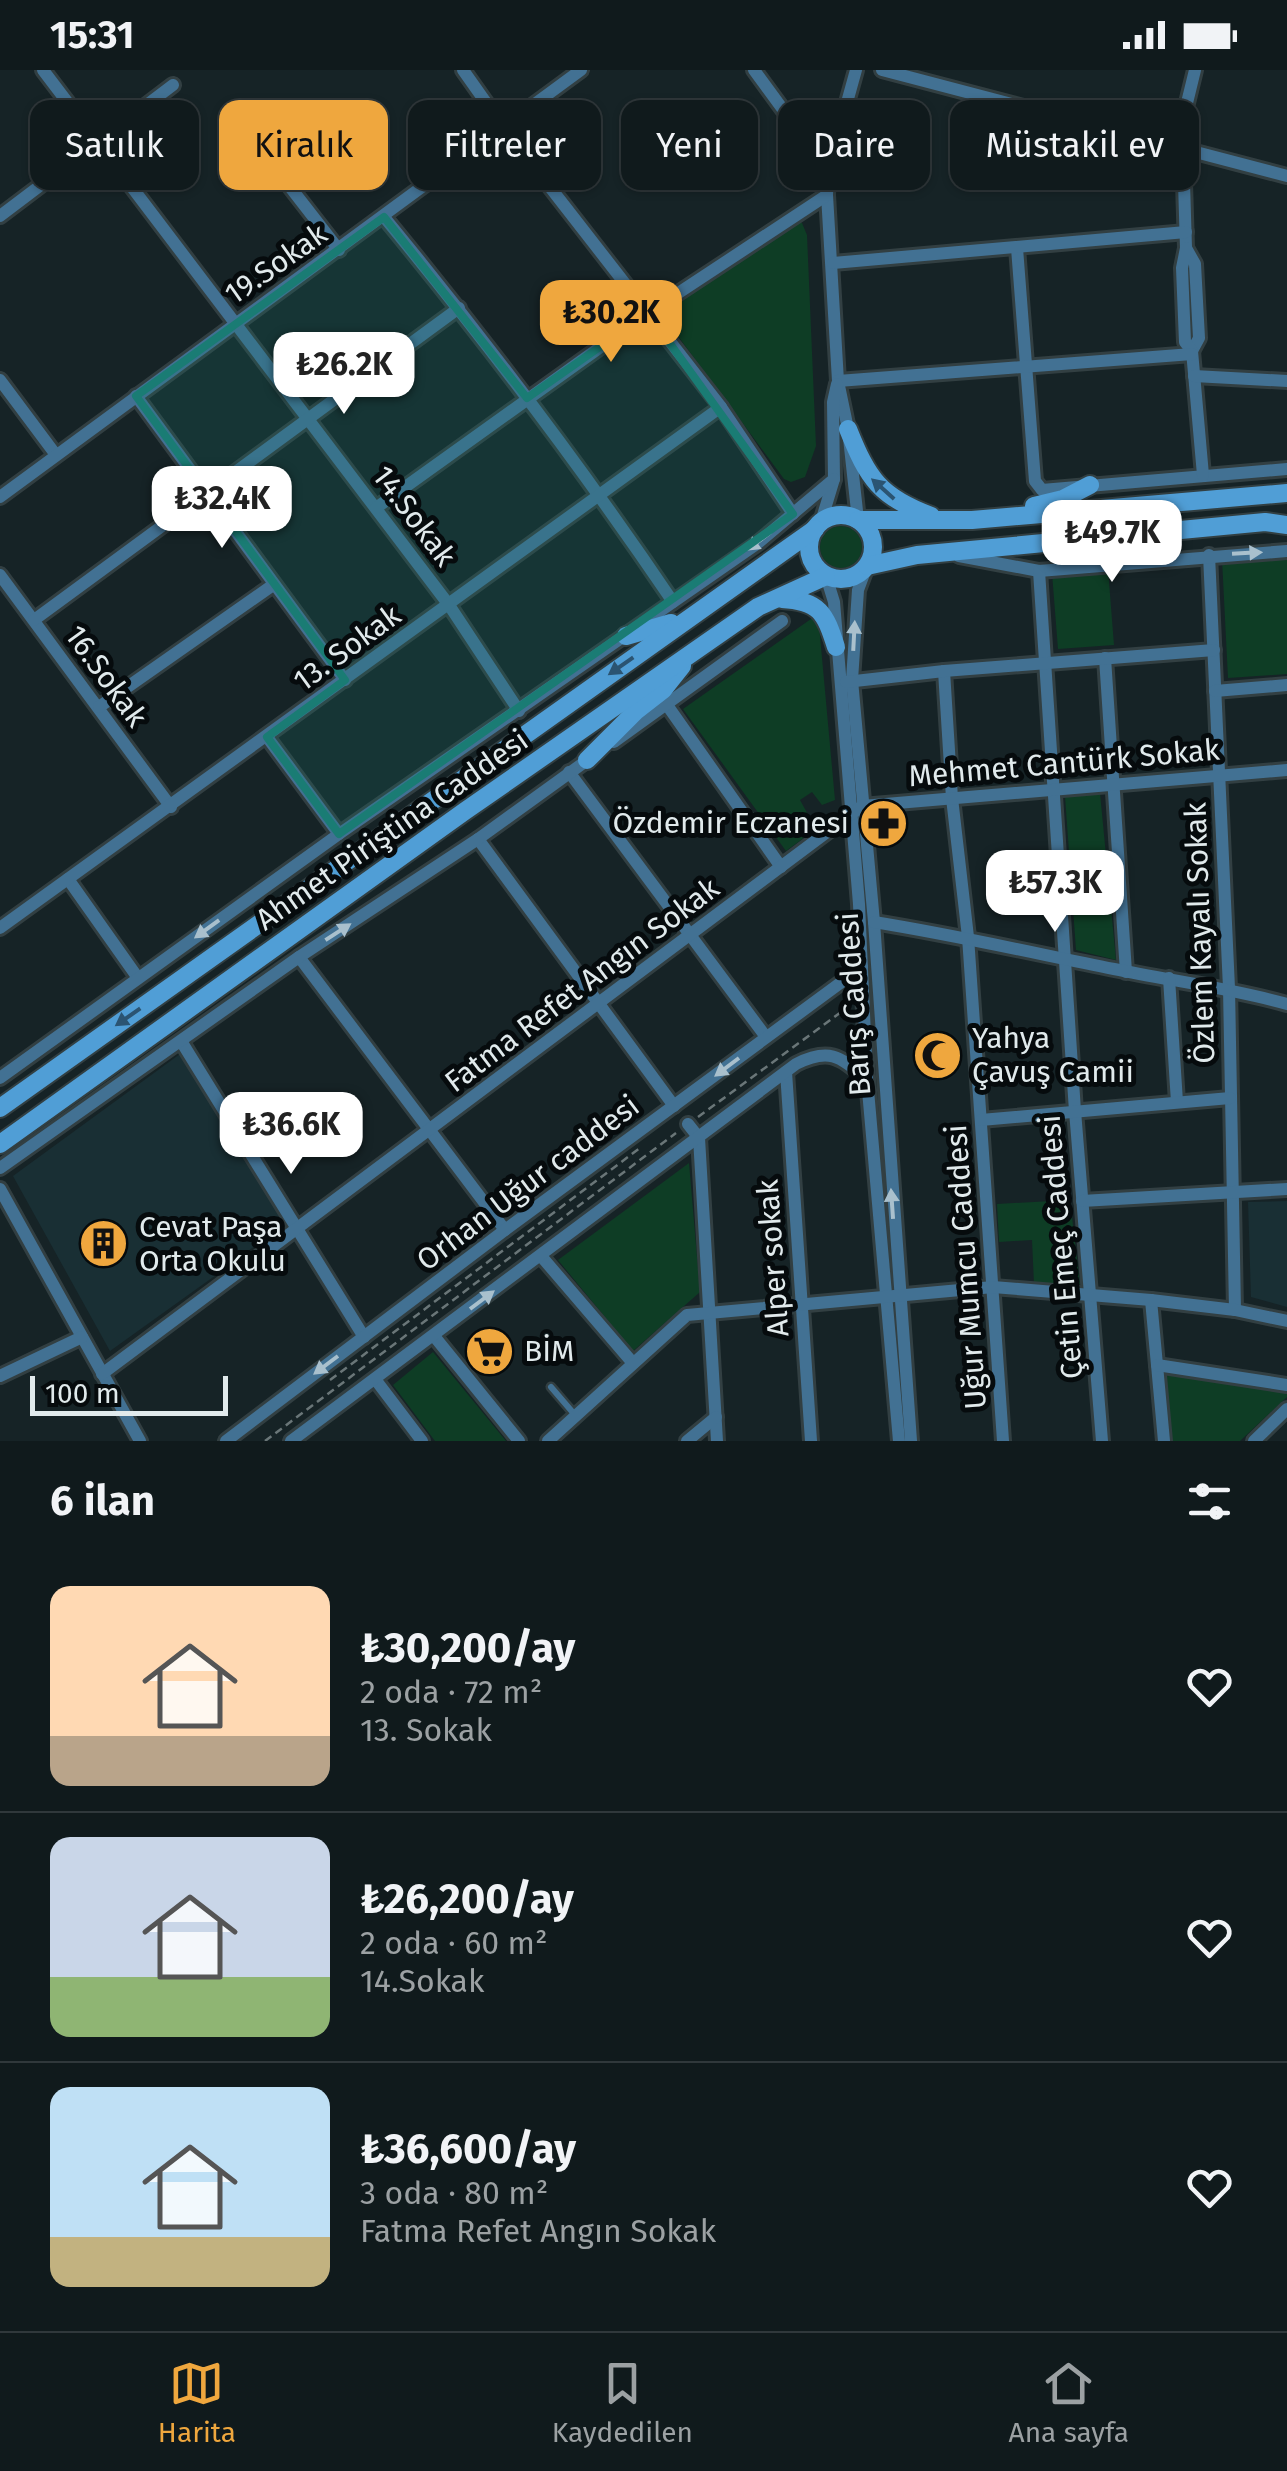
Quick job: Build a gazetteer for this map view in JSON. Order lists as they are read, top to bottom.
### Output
{
  "streets": {
    "street": [
      "19.Sokak",
      "14.Sokak",
      "13. Sokak",
      "16.Sokak",
      "Mehmet Cantürk Sokak",
      "Ahmet Piriştina Caddesi",
      "Özlem Kayalı Sokak",
      "Fatma Refet Angın Sokak",
      "Barış Caddesi",
      "Orhan Uğur caddesi",
      "Çetin Emeç Caddesi",
      "Alper sokak",
      "Uğur Mumcu Caddesi"
    ]
  },
  "crossings": [
    ["19.Sokak", "14.Sokak"],
    ["14.Sokak", "13. Sokak"],
    ["13. Sokak", "16.Sokak"],
    ["Mehmet Cantürk Sokak", "Özlem Kayalı Sokak"],
    ["Mehmet Cantürk Sokak", "Barış Caddesi"],
    ["Mehmet Cantürk Sokak", "Çetin Emeç Caddesi"],
    ["Mehmet Cantürk Sokak", "Uğur Mumcu Caddesi"],
    ["Ahmet Piriştina Caddesi", "Barış Caddesi"],
    ["Fatma Refet Angın Sokak", "Barış Caddesi"],
    ["Barış Caddesi", "Orhan Uğur caddesi"]
  ],
  "places": {
    "pharmacy": ["Özdemir Eczanesi"],
    "mosque": ["Yahya Çavuş Camii"],
    "building": ["Cevat Paşa Orta Okulu"],
    "supermarket": ["BİM"]
  },
  "scale_bar": "100 m",
  "page": {
    "status": "15:31",
    "chip": [
      "Satılık",
      "Kiralık",
      "Filtreler",
      "Yeni",
      "Daire",
      "Müstakil ev"
    ],
    "price": [
      "₺30.2K",
      "₺26.2K",
      "₺32.4K",
      "₺49.7K",
      "₺57.3K",
      "₺36.6K"
    ],
    "scale": "100 m",
    "heading": "6 ilan",
    "list": [
      {
        "name": "₺30,200/ay",
        "note": "2 oda · 72 m² · 13. Sokak"
      },
      {
        "name": "₺26,200/ay",
        "note": "2 oda · 60 m² · 14.Sokak"
      },
      {
        "name": "₺36,600/ay",
        "note": "3 oda · 80 m² · Fatma Refet Angın Sokak"
      }
    ],
    "tabs": ["Harita", "Kaydedilen", "Ana sayfa"]
  }
}
